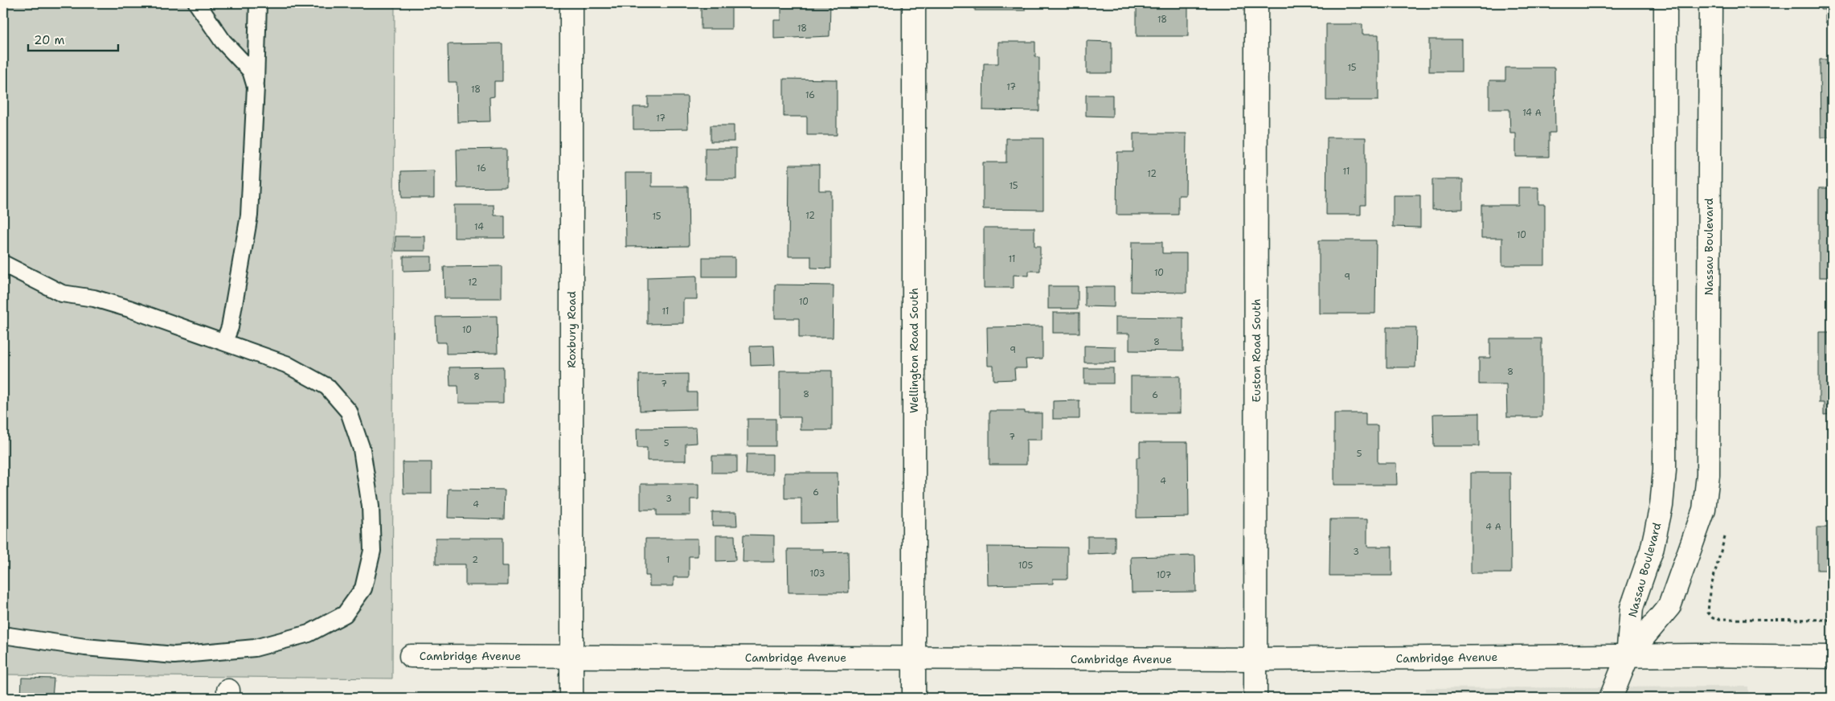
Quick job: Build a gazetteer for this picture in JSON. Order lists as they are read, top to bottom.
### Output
{
  "streets": {
    "street": [
      "Nassau Boulevard",
      "Roxbury Road",
      "Wellington Road South",
      "Euston Road South",
      "Cambridge Avenue"
    ]
  },
  "crossings": [
    ["Nassau Boulevard", "Cambridge Avenue"],
    ["Roxbury Road", "Cambridge Avenue"],
    ["Wellington Road South", "Cambridge Avenue"],
    ["Euston Road South", "Cambridge Avenue"]
  ],
  "house_numbers": [
    "18",
    "18",
    "15",
    "17",
    "18",
    "16",
    "14 A",
    "17",
    "16",
    "11",
    "12",
    "15",
    "12",
    "15",
    "14",
    "10",
    "11",
    "10",
    "9",
    "12",
    "10",
    "11",
    "10",
    "8",
    "9",
    "8",
    "8",
    "7",
    "8",
    "6",
    "7",
    "5",
    "5",
    "4",
    "6",
    "3",
    "4",
    "4 A",
    "3",
    "2",
    "1",
    "105",
    "103",
    "107"
  ],
  "scale_bar": "20 m"
}
